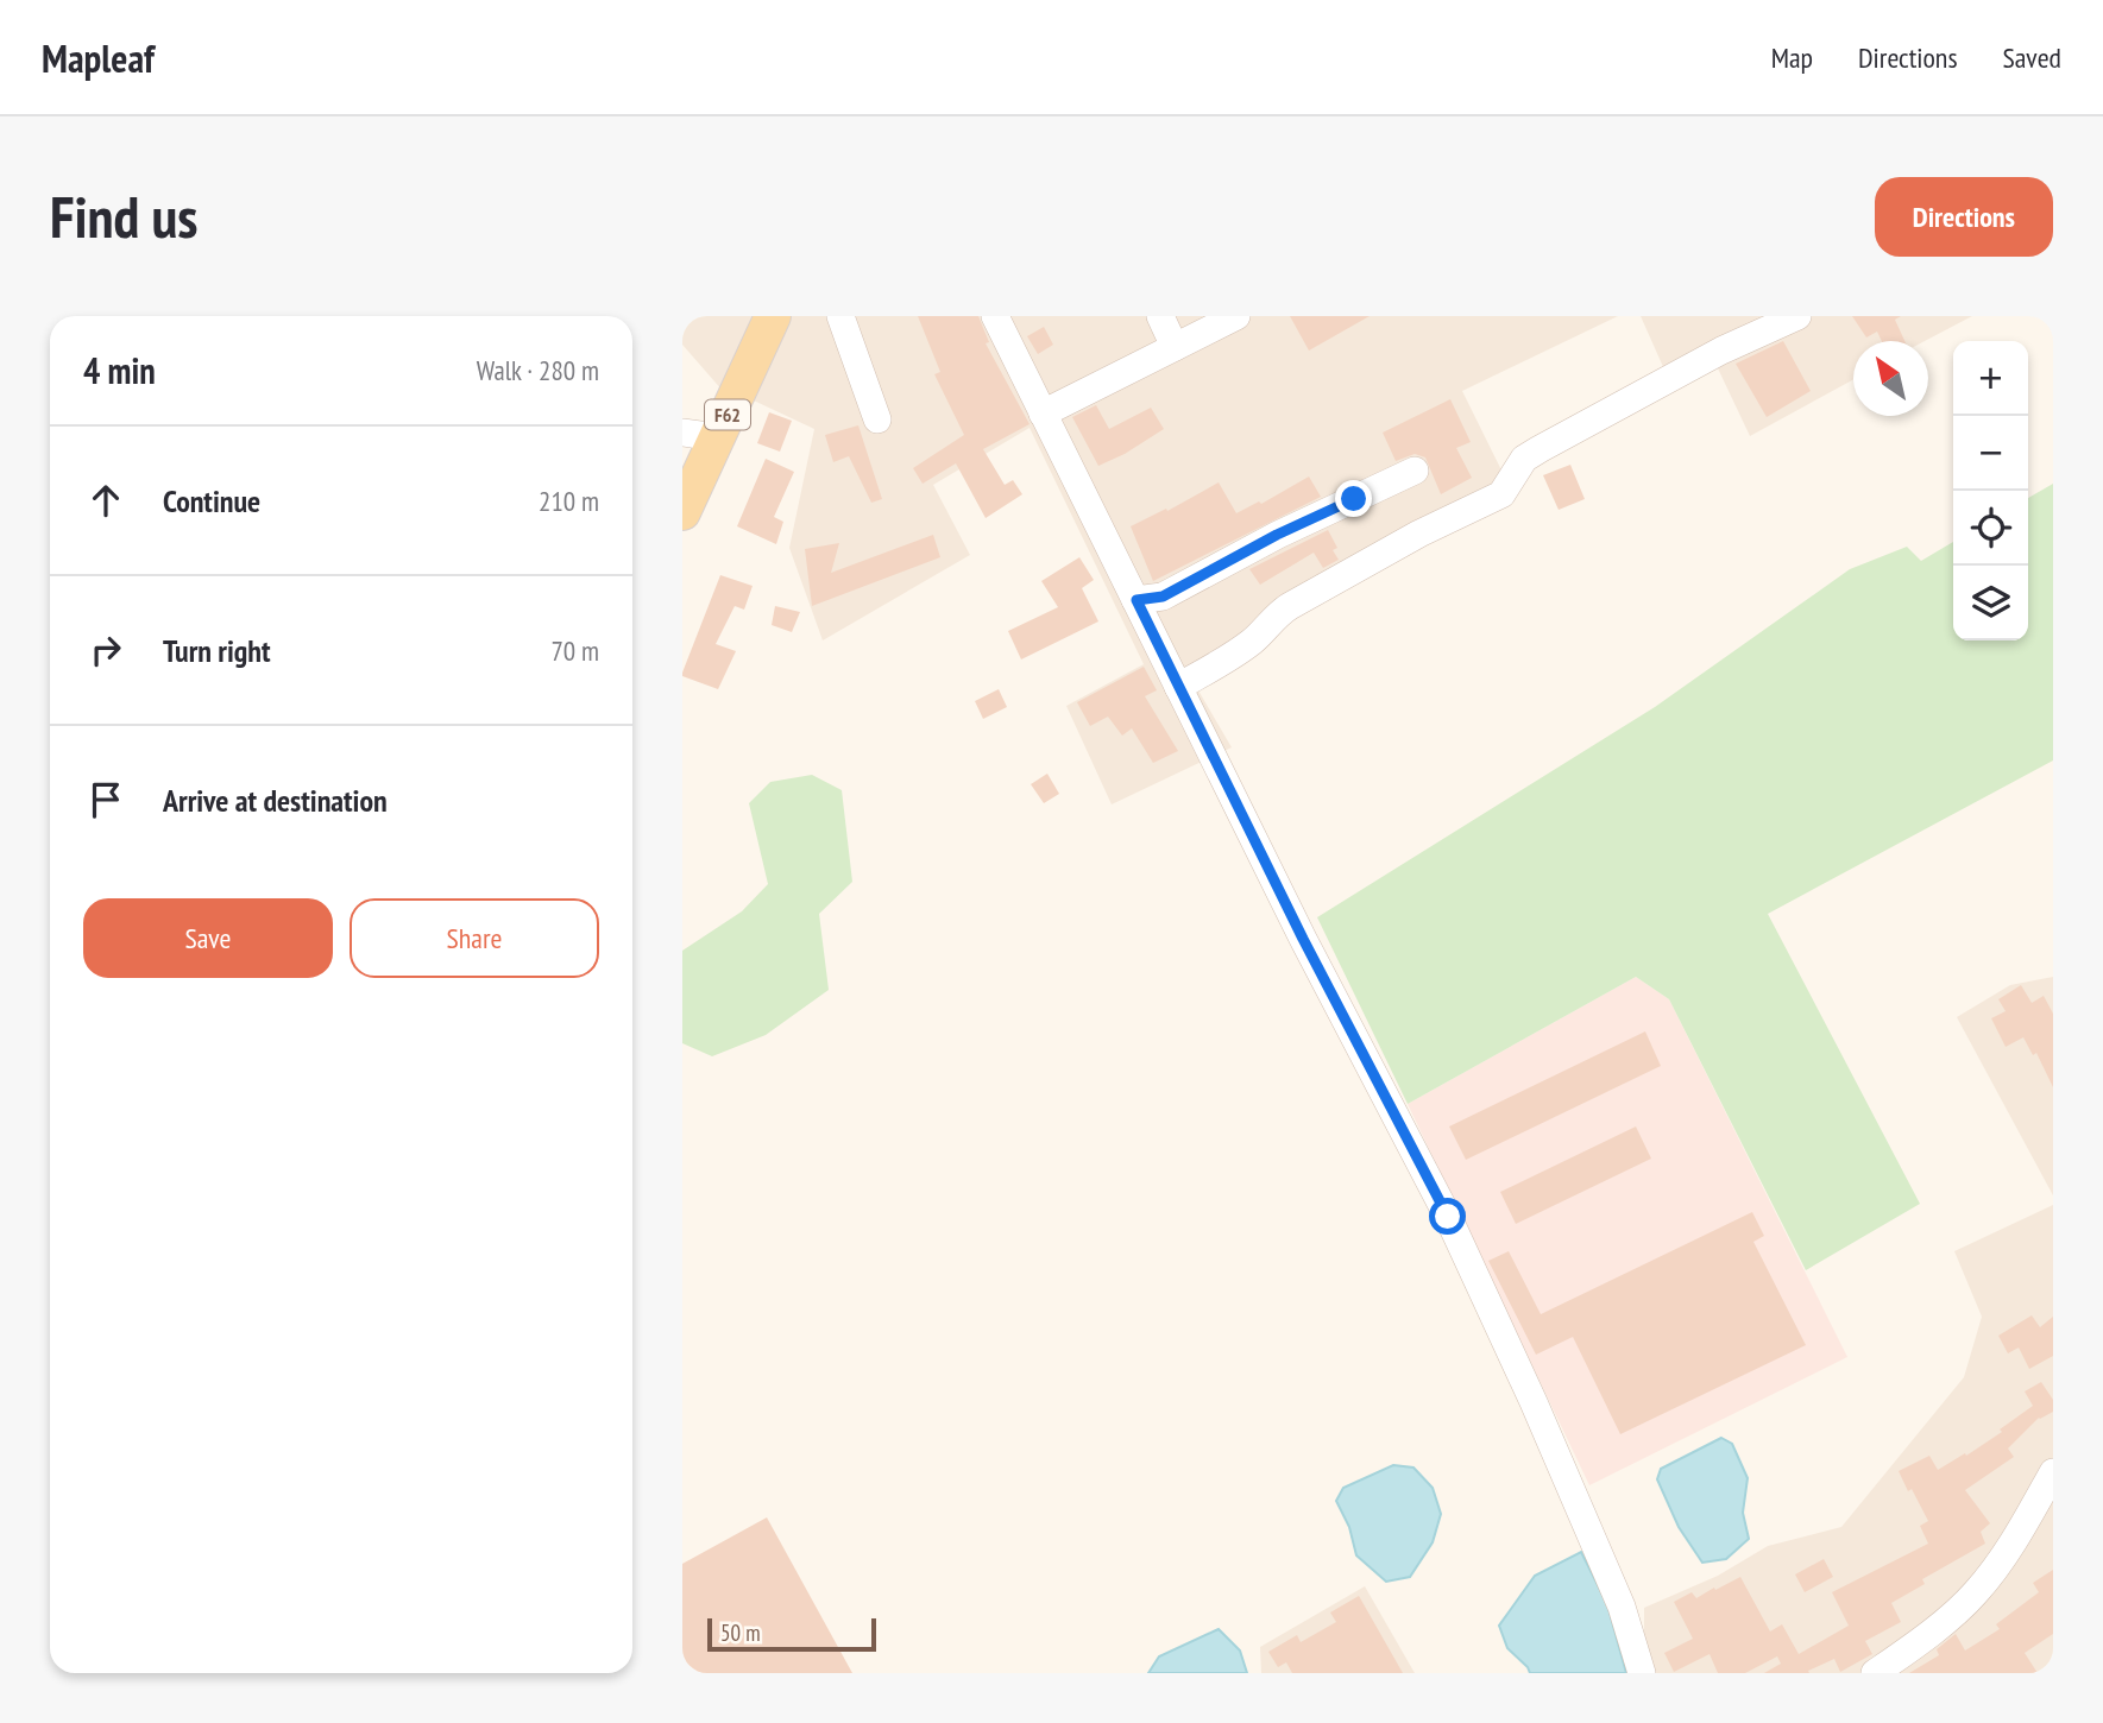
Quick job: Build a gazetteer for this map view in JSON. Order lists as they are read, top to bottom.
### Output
{
  "streets": {
    "main road": ["F62"]
  },
  "scale_bar": "50 m",
  "north": "top left",
  "page": {
    "header": "Mapleaf",
    "nav": ["Map", "Directions", "Saved"],
    "buttons": [
      "Directions",
      ["Save", "Share"]
    ],
    "title": "Find us",
    "heading": ["4 min", "Walk · 280 m"],
    "map_buttons": ["+", "−"],
    "list": [
      ["Continue", "210 m"],
      ["Turn right", "70 m"],
      "Arrive at destination"
    ],
    "scale": "50 m"
  }
}
